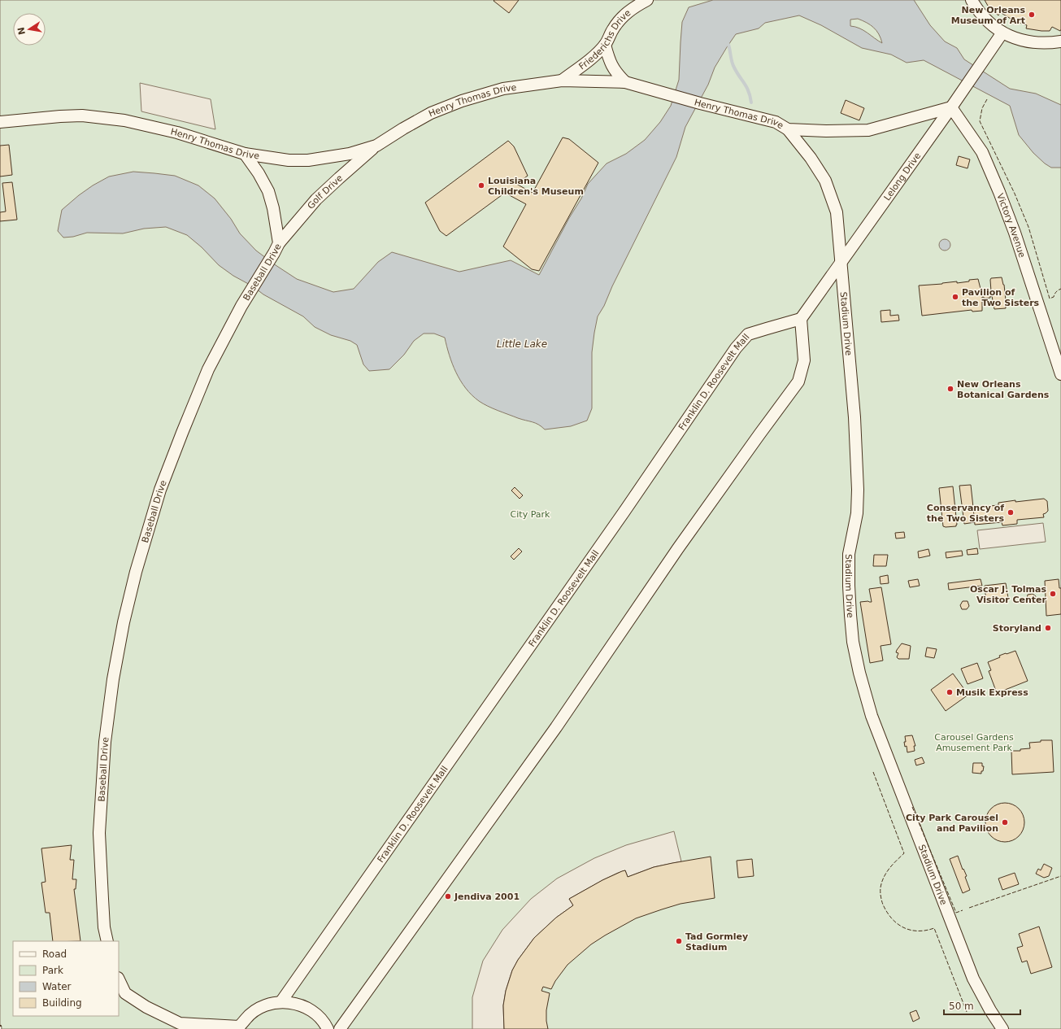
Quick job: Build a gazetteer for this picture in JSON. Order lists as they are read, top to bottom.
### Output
{
  "streets": {
    "street": [
      "Friederichs Drive",
      "Henry Thomas Drive",
      "Lelong Drive",
      "Golf Drive",
      "Victory Avenue",
      "Baseball Drive",
      "Stadium Drive",
      "Franklin D. Roosevelt Mall"
    ]
  },
  "crossings": [
    ["Friederichs Drive", "Henry Thomas Drive"],
    ["Henry Thomas Drive", "Lelong Drive"],
    ["Henry Thomas Drive", "Golf Drive"],
    ["Henry Thomas Drive", "Victory Avenue"],
    ["Henry Thomas Drive", "Baseball Drive"],
    ["Henry Thomas Drive", "Stadium Drive"],
    ["Lelong Drive", "Victory Avenue"],
    ["Lelong Drive", "Stadium Drive"],
    ["Lelong Drive", "Franklin D. Roosevelt Mall"],
    ["Golf Drive", "Baseball Drive"]
  ],
  "water": ["Little Lake"],
  "parks": ["City Park", "Carousel Gardens Amusement Park"],
  "places": [
    "New Orleans Museum of Art",
    "Louisiana Children's Museum",
    "Pavilion of the Two Sisters",
    "New Orleans Botanical Gardens",
    "Conservancy of the Two Sisters",
    "Oscar J. Tolmas Visitor Center",
    "Storyland",
    "Musik Express",
    "City Park Carousel and Pavilion",
    "Jendiva 2001",
    "Tad Gormley Stadium"
  ],
  "legend": [
    "Road",
    "Park",
    "Water",
    "Building"
  ],
  "scale_bar": "50 m",
  "north": "left"
}
